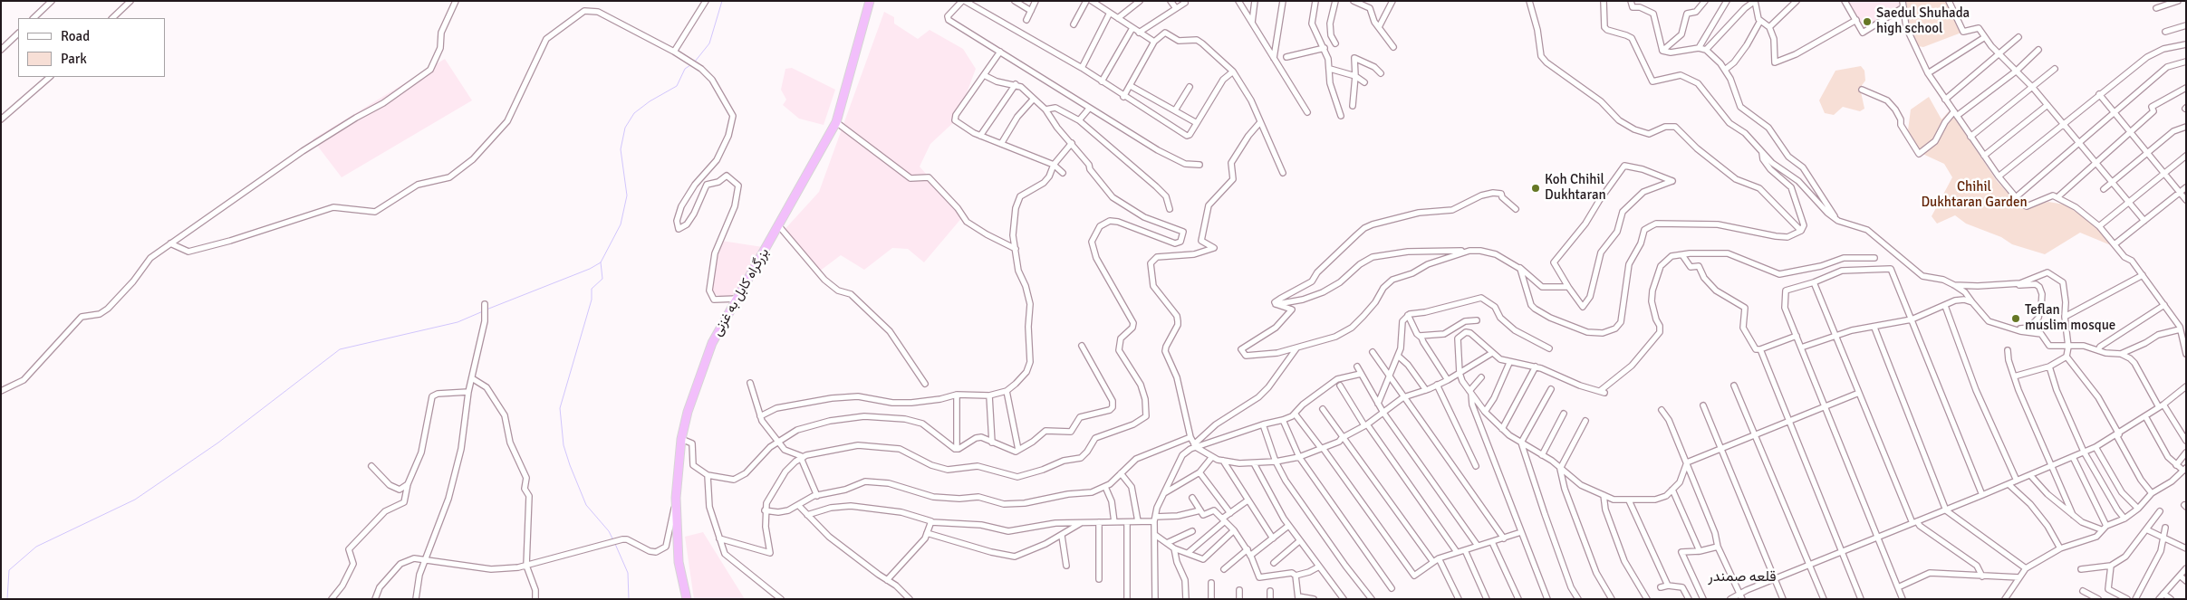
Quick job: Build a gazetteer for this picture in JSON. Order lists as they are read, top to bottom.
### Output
{
  "streets": {
    "highway": ["بزرگراه کابل به غزنی"]
  },
  "districts": ["قلعه صمندر"],
  "parks": ["Chihil Dukhtaran Garden"],
  "places": ["Saedul Shuhada high school", "Koh Chihil Dukhtaran", "Teflan muslim mosque"],
  "legend": ["Road", "Park"]
}
